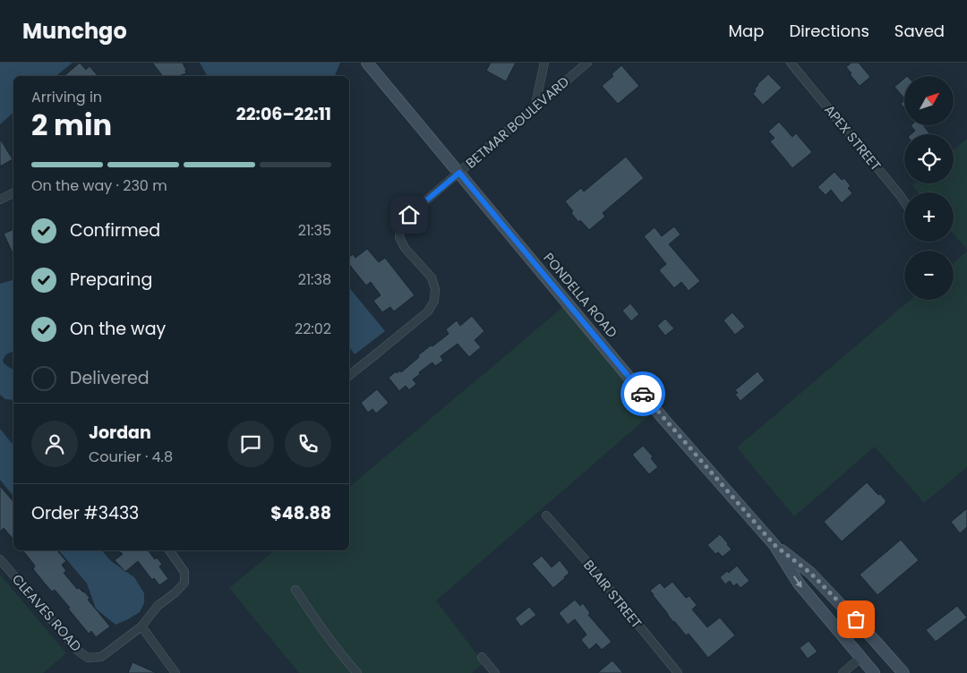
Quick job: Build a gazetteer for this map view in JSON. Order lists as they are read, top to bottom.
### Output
{
  "streets": {
    "main road": ["PONDELLA ROAD"],
    "street": [
      "BETMAR BOULEVARD",
      "APEX STREET",
      "BLAIR STREET",
      "CLEAVES ROAD"
    ]
  },
  "crossings": [
    ["BETMAR BOULEVARD", "PONDELLA ROAD"]
  ],
  "north": "top right",
  "page": {
    "header": "Munchgo",
    "nav": ["Map", "Directions", "Saved"],
    "map_buttons": ["+", "−"],
    "heading": ["2 min", "Arriving in", "22:06–22:11"],
    "panel": [
      "Jordan",
      "Courier · 4.8",
      "Order #3433",
      "$48.88"
    ],
    "bar": "On the way · 230 m",
    "list": [
      ["Confirmed", "21:35"],
      ["Preparing", "21:38"],
      ["On the way", "22:02"],
      "Delivered"
    ]
  }
}
